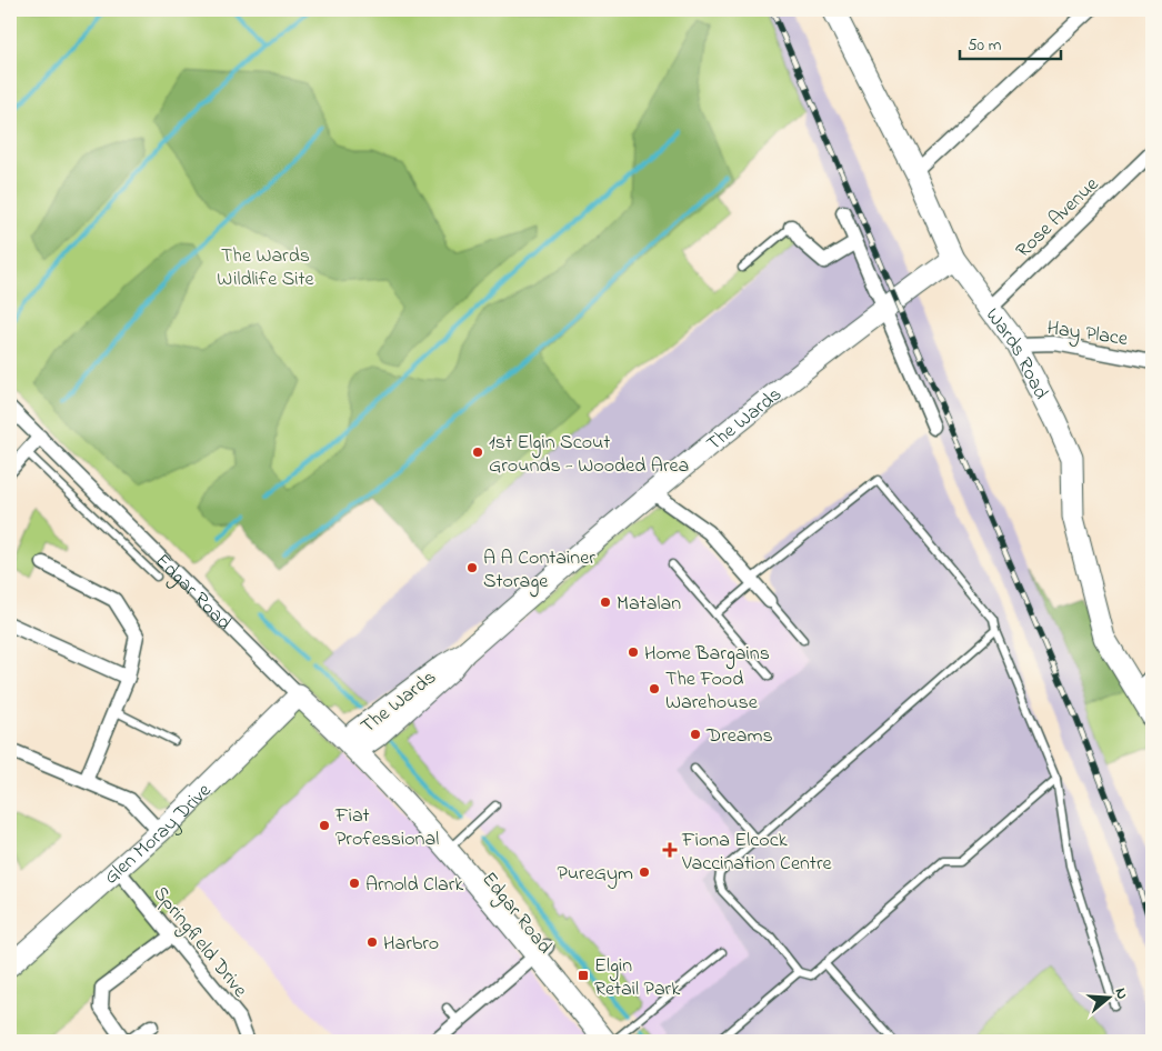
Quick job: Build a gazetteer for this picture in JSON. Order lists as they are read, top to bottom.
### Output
{
  "streets": {
    "street": [
      "Rose Avenue",
      "Hay Place",
      "Wards Road",
      "The Wards",
      "Edgar Road",
      "Glen Moray Drive",
      "Springfield Drive"
    ]
  },
  "crossings": [
    ["Rose Avenue", "Wards Road"],
    ["Hay Place", "Wards Road"],
    ["Wards Road", "The Wards"],
    ["The Wards", "Edgar Road"],
    ["Edgar Road", "Glen Moray Drive"],
    ["Glen Moray Drive", "Springfield Drive"]
  ],
  "parks": ["The Wards Wildlife Site"],
  "places": {
    "other": [
      "1st Elgin Scout Grounds - Wooded Area",
      "A A Container Storage",
      "Matalan",
      "Home Bargains",
      "The Food Warehouse",
      "Dreams",
      "Fiat Professional",
      "PureGym",
      "Arnold Clark",
      "Harbro"
    ],
    "health": ["Fiona Elcock Vaccination Centre"],
    "transit": ["Elgin Retail Park"]
  },
  "scale_bar": "50 m",
  "north": "right"
}
